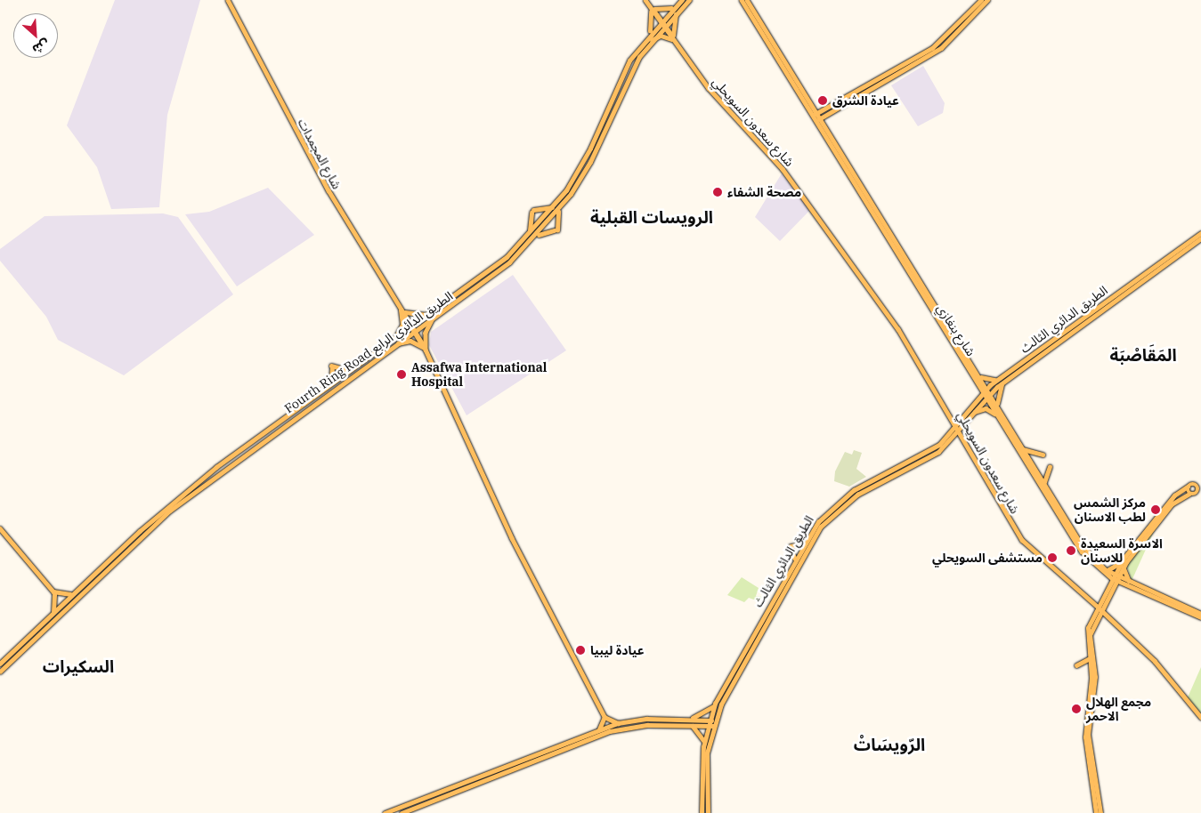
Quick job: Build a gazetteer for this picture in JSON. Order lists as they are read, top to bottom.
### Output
{
  "streets": {
    "main road": [
      "شارع سعدون السويحلي",
      "شارع المجمدات",
      "الطريق الدائري الثالث",
      "شارع بنغازي",
      "Fourth Ring Road الطريق الدائري الرابع"
    ]
  },
  "crossings": [
    ["شارع سعدون السويحلي", "الطريق الدائري الثالث"],
    ["شارع سعدون السويحلي", "Fourth Ring Road الطريق الدائري الرابع"],
    ["شارع المجمدات", "Fourth Ring Road الطريق الدائري الرابع"],
    ["الطريق الدائري الثالث", "شارع بنغازي"]
  ],
  "districts": [
    "الرويسات القبلية",
    "المَقَاصْبَة",
    "السكيرات",
    "الرّويسَاتْ"
  ],
  "places": [
    "عيادة الشرق",
    "مصحة الشفاء",
    "Assafwa International Hospital",
    "مركز الشمس لطب الاسنان",
    "الاسرة السعيدة للاسنان",
    "مستشفى السويحلي",
    "عيادة ليبيا",
    "مجمع الهلال الاحمر"
  ],
  "north": "bottom right"
}
